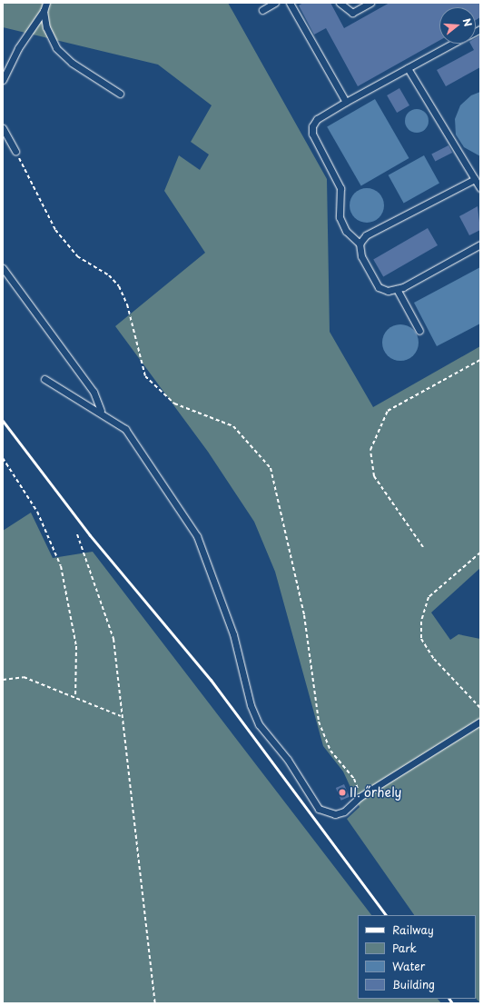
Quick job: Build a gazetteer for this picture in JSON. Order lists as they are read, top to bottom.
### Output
{
  "places": ["II. őrhely"],
  "legend": [
    "Railway",
    "Park",
    "Water",
    "Building"
  ],
  "north": "right"
}
